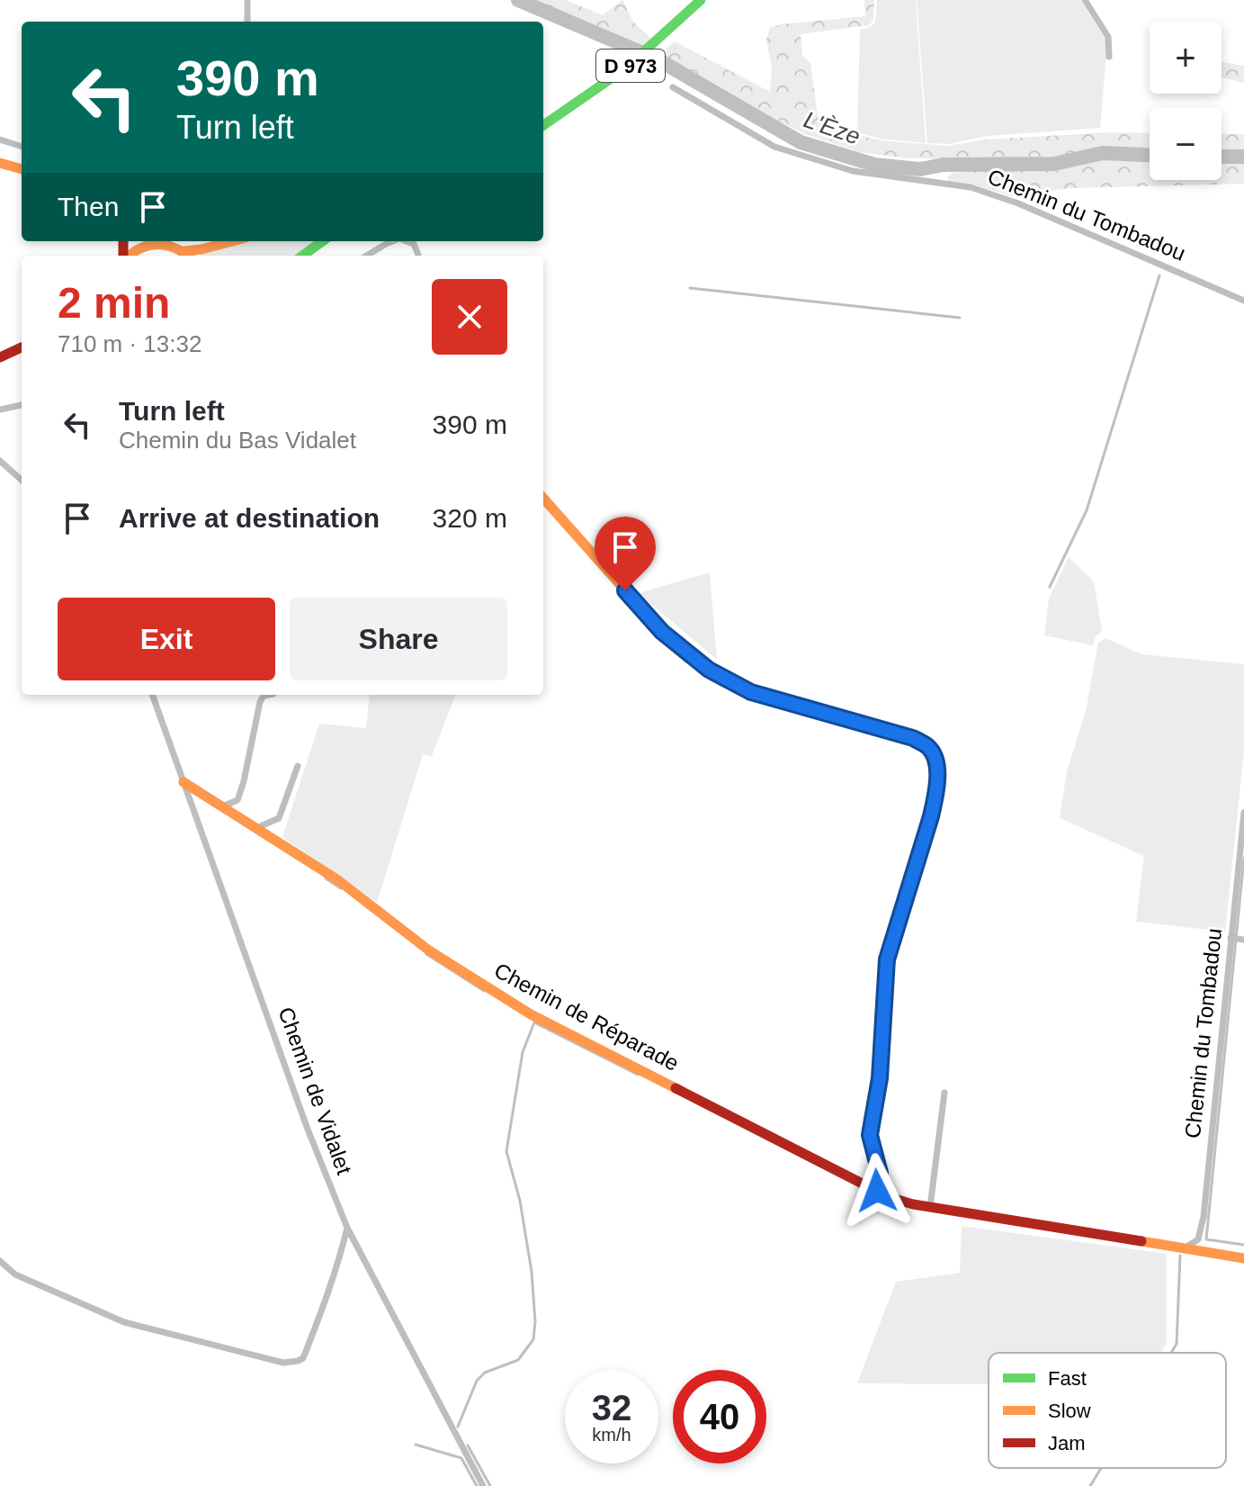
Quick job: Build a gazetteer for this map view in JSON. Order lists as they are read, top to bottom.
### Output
{
  "streets": {
    "street": [
      "D 973",
      "Chemin du Tombadou",
      "Chemin de Réparade",
      "Chemin de Vidalet"
    ]
  },
  "crossings": [
    ["Chemin du Tombadou", "Chemin de Réparade"],
    ["Chemin de Réparade", "Chemin de Vidalet"]
  ],
  "water": ["L'Èze"],
  "legend": ["Fast", "Slow", "Jam"],
  "page": {
    "map_buttons": ["+", "−"],
    "turn": ["390 m", "Turn left"],
    "then": "Then",
    "heading": ["2 min", "710 m · 13:32"],
    "list": [
      {
        "name": "Turn left",
        "note": "Chemin du Bas Vidalet",
        "value": "390 m"
      },
      {
        "name": "Arrive at destination",
        "value": "320 m"
      }
    ],
    "buttons": ["Exit", "Share"],
    "speed": "32 km/h",
    "limit": "40"
  }
}
